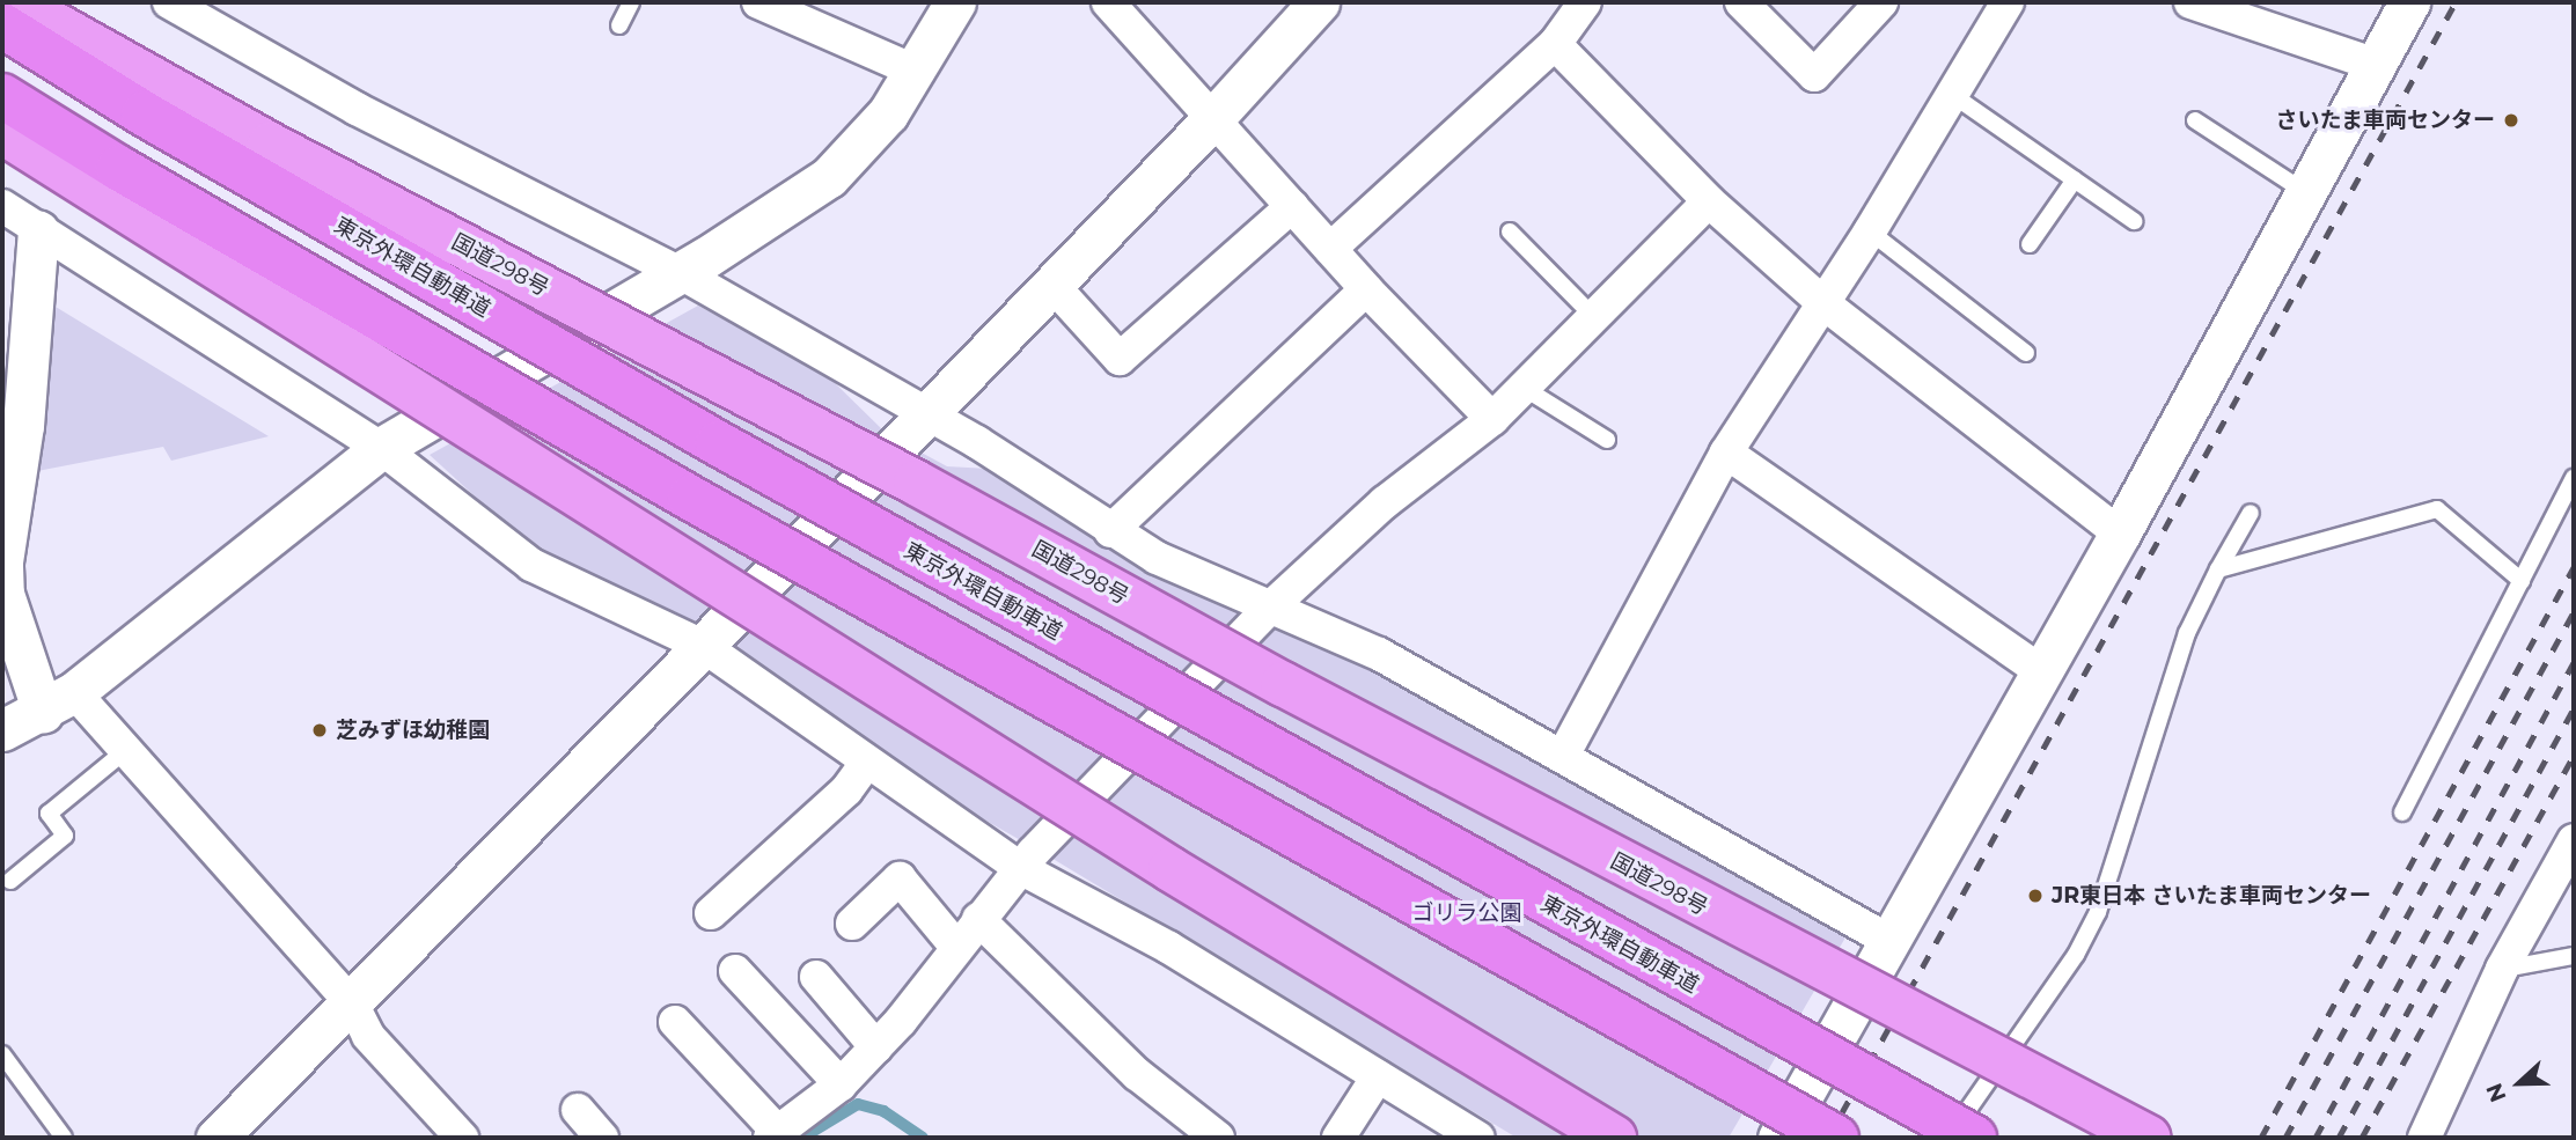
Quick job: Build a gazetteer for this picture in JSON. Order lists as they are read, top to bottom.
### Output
{
  "streets": {
    "highway": ["国道298号", "東京外環自動車道"]
  },
  "parks": ["ゴリラ公園"],
  "places": ["さいたま車両センター", "芝みずほ幼稚園", "JR東日本 さいたま車両センター"],
  "north": "left"
}
